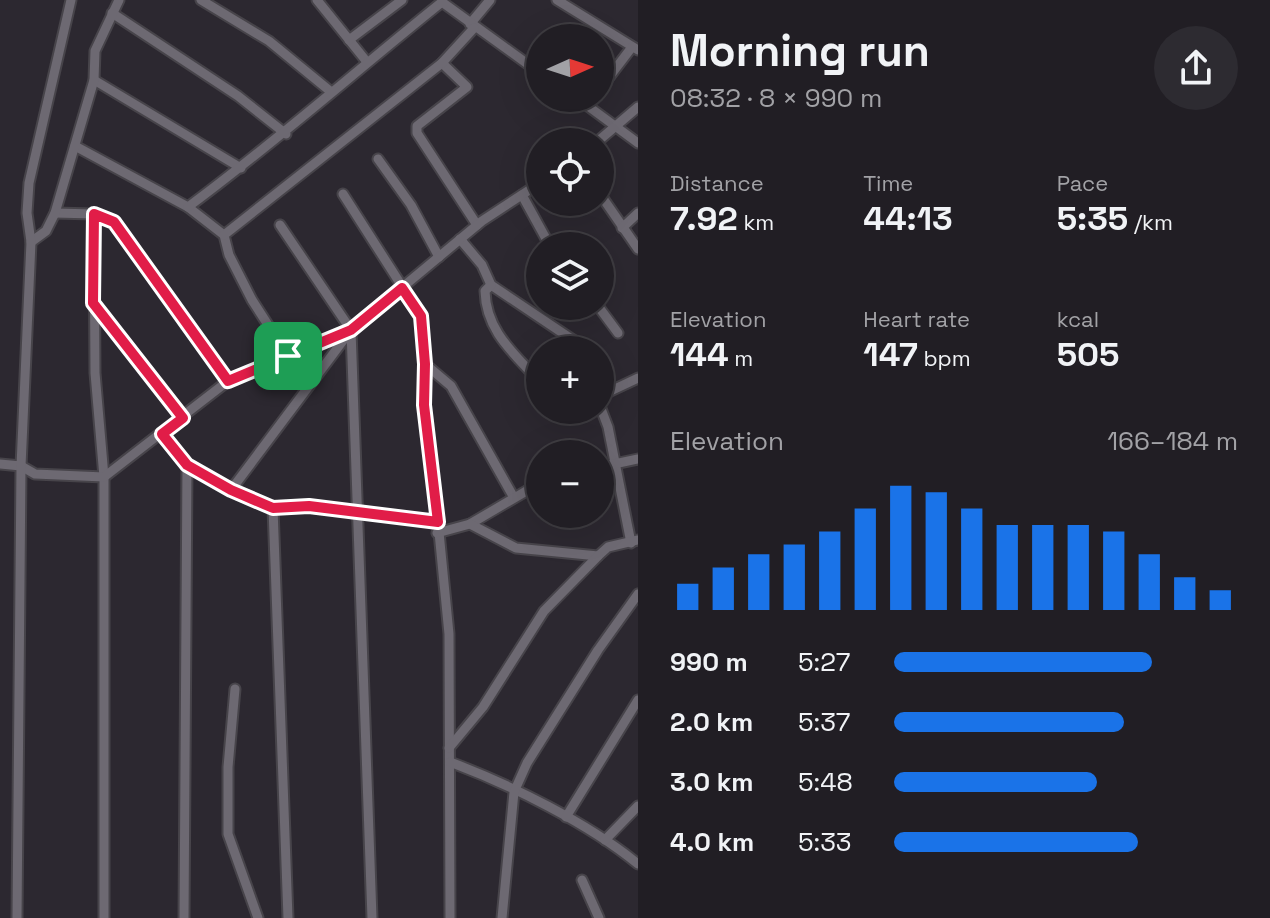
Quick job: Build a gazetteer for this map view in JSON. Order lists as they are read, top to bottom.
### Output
{
  "north": "right",
  "page": {
    "heading": ["Morning run", "08:32 · 8 × 990 m"],
    "map_buttons": ["+", "−"],
    "stats": [
      ["Distance", "7.92 km"],
      ["Time", "44:13"],
      ["Pace", "5:35 /km"],
      ["Elevation", "144 m"],
      ["Heart rate", "147 bpm"],
      ["kcal", "505"]
    ],
    "chart": ["Elevation", "166–184 m"],
    "list": [
      {
        "name": "990 m",
        "note": "5:27"
      },
      {
        "name": "2.0 km",
        "note": "5:37"
      },
      {
        "name": "3.0 km",
        "note": "5:48"
      },
      {
        "name": "4.0 km",
        "note": "5:33"
      }
    ]
  }
}
